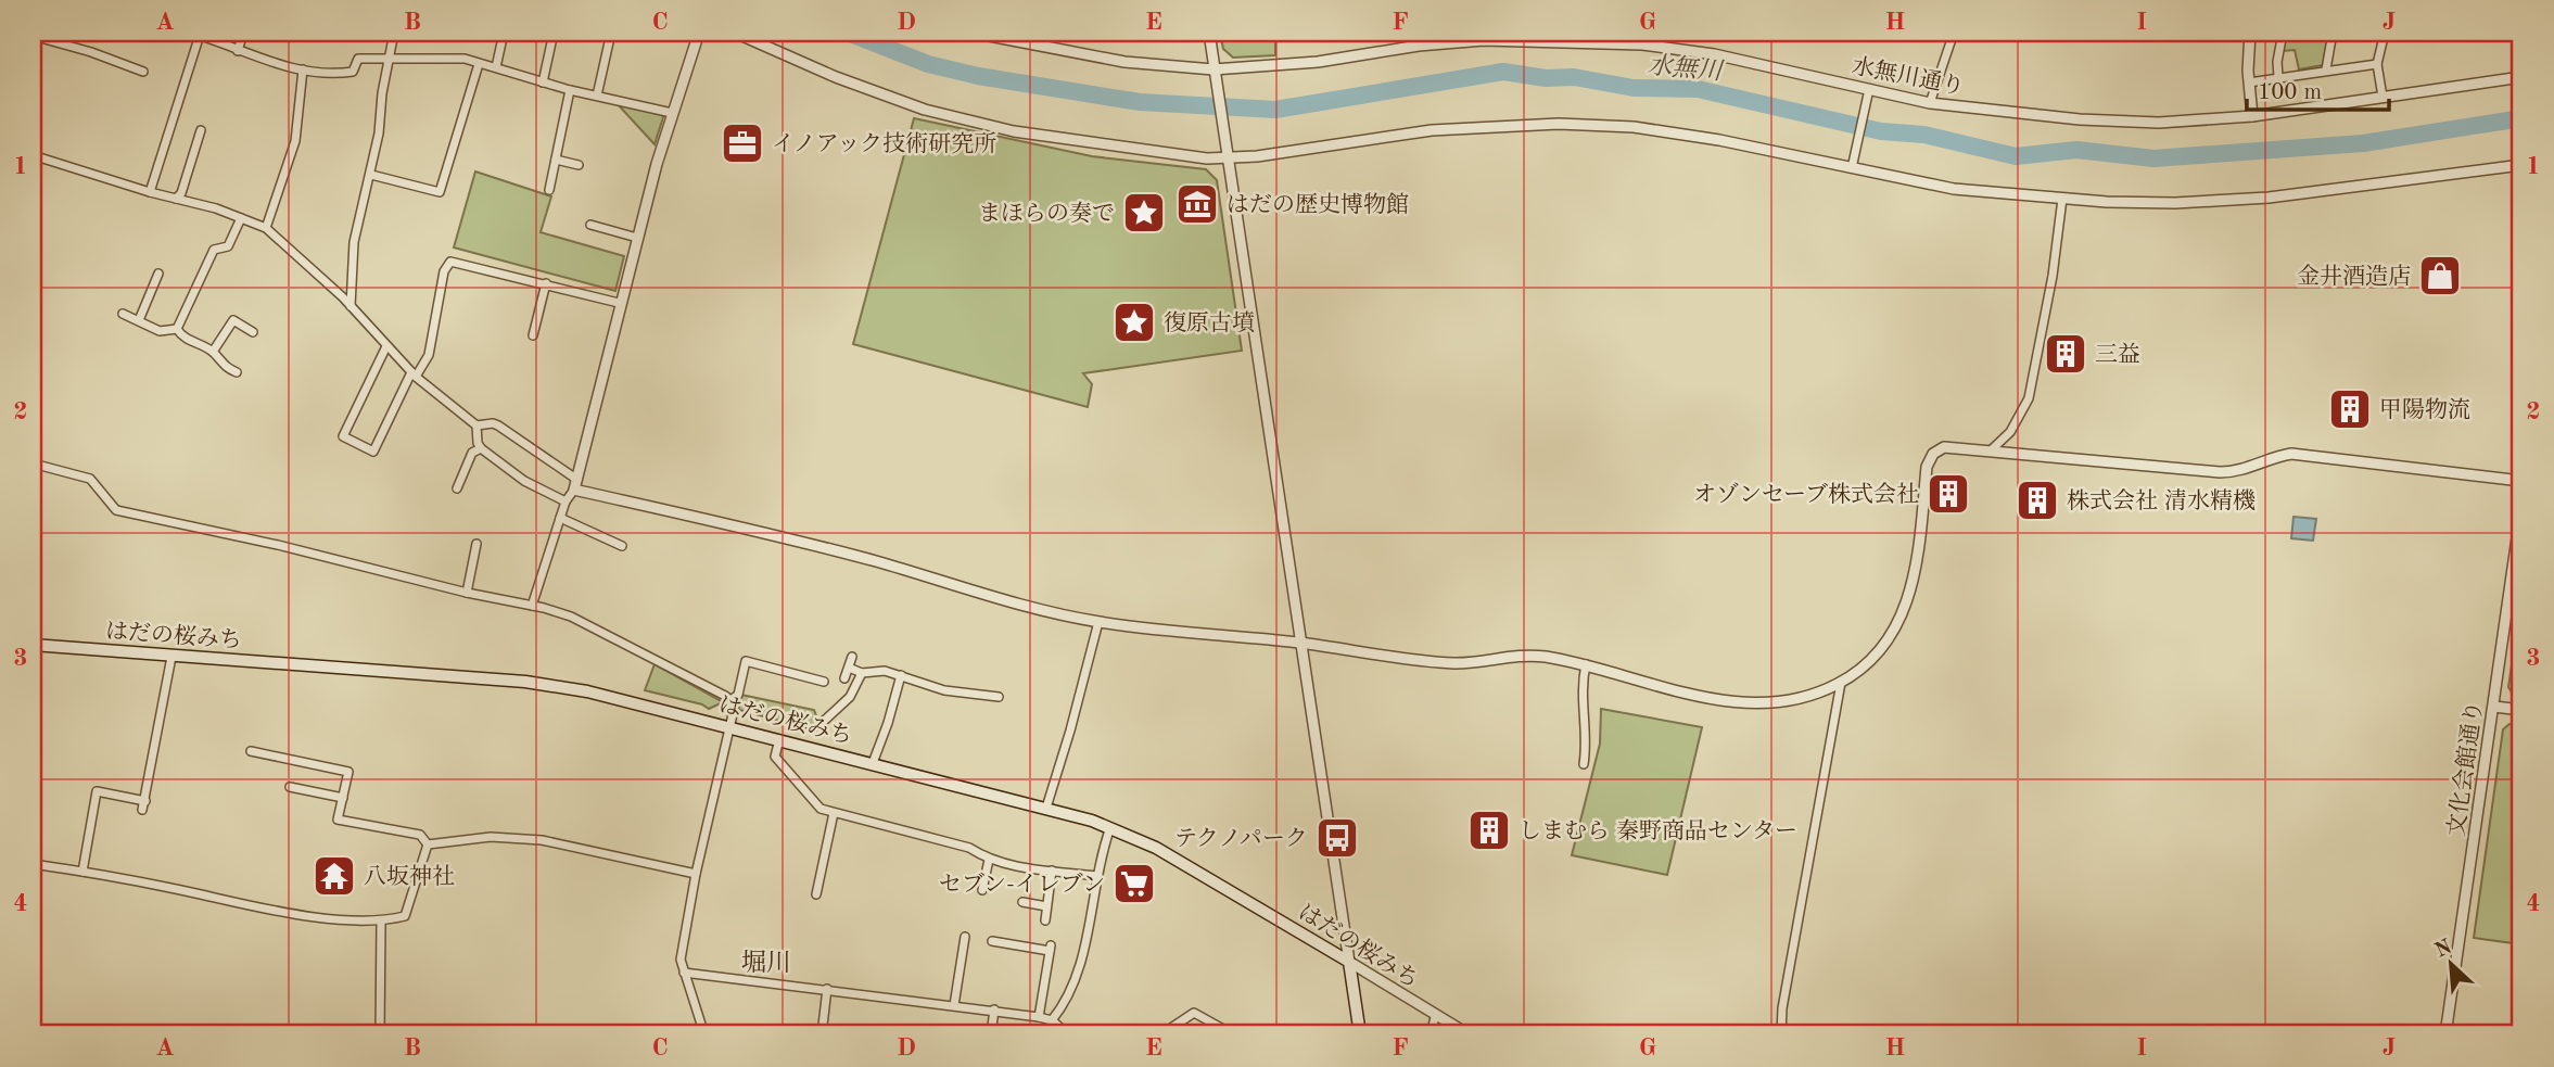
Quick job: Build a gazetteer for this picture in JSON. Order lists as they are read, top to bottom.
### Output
{
  "streets": {
    "main road": ["はだの桜みち"],
    "street": ["水無川通り", "文化会館通り"]
  },
  "districts": ["堀川"],
  "water": ["水無川"],
  "places": {
    "office": ["イノアック技術研究所"],
    "museum": ["はだの歴史博物館"],
    "place": ["まほらの奏で", "復原古墳"],
    "shop": ["金井酒造店"],
    "building": [
      "三益",
      "甲陽物流",
      "オゾンセーブ株式会社",
      "株式会社 清水精機",
      "しまむら 秦野商品センター"
    ],
    "bus stop": ["テクノパーク"],
    "temple": ["八坂神社"],
    "supermarket": ["セブン-イレブン"]
  },
  "scale_bar": "100 m",
  "north": "top left",
  "grid": {
    "columns": [
      "A",
      "B",
      "C",
      "D",
      "E",
      "F",
      "G",
      "H",
      "I",
      "J"
    ],
    "rows": [
      "1",
      "2",
      "3",
      "4"
    ]
  }
}
